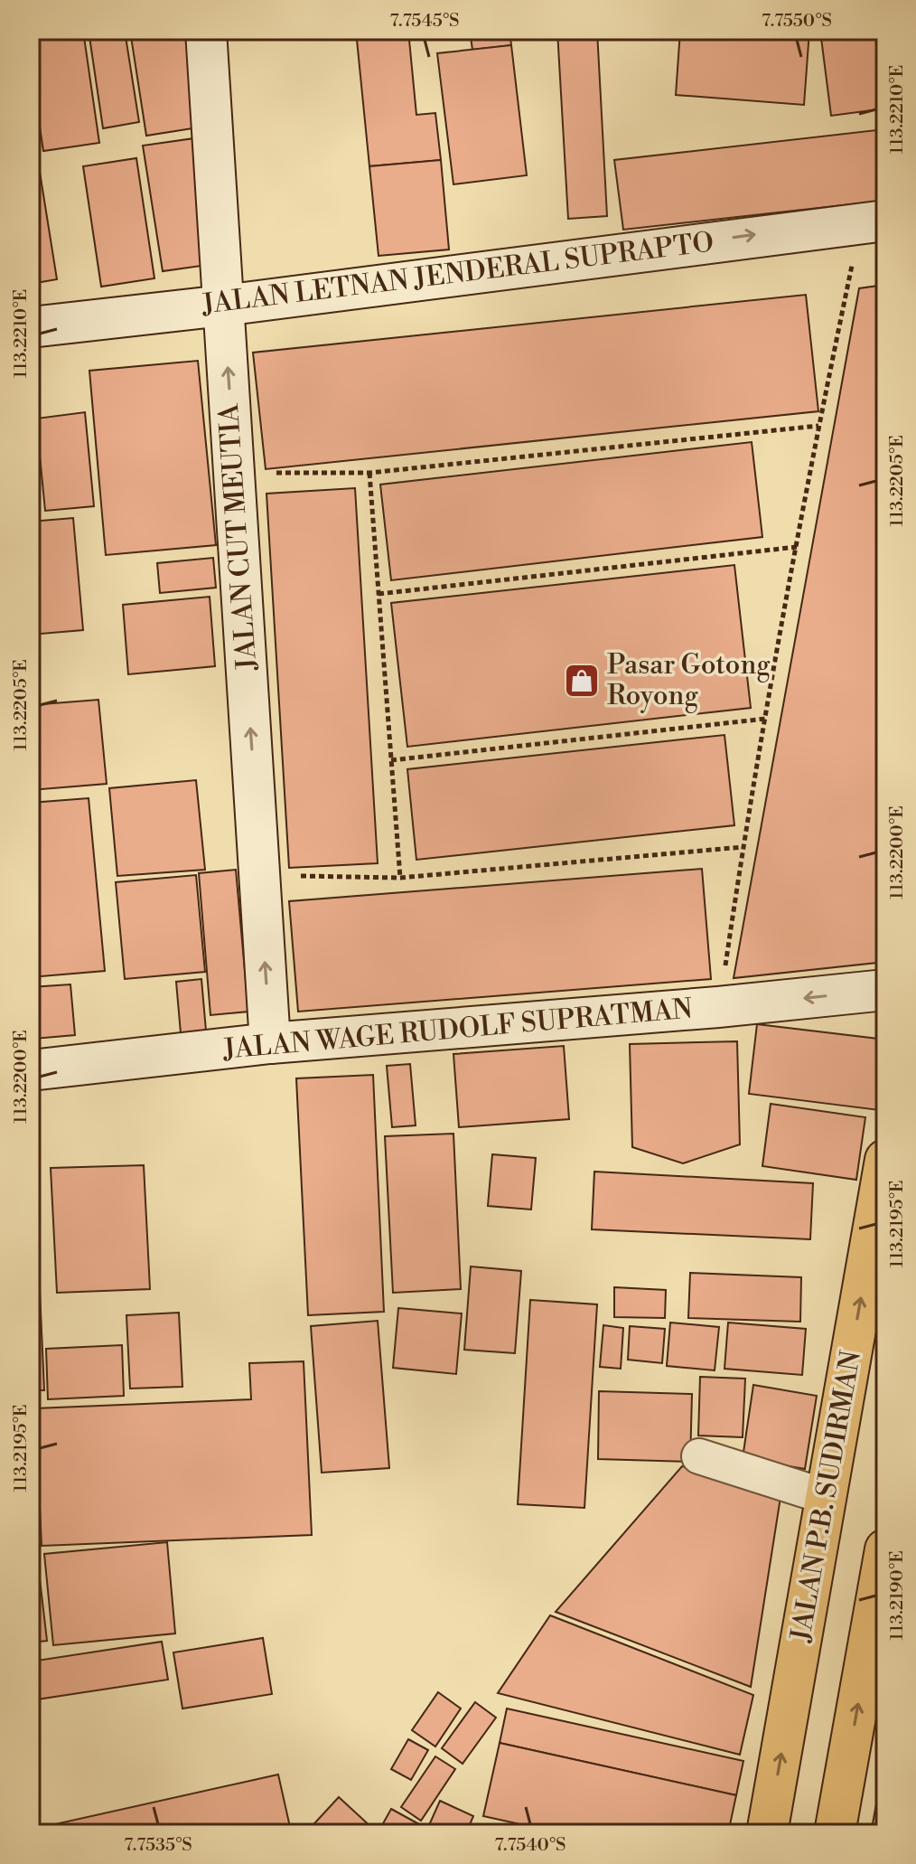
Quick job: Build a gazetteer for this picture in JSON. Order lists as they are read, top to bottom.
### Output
{
  "streets": {
    "main road": ["JALAN P.B. SUDIRMAN"],
    "street": ["JALAN LETNAN JENDERAL SUPRAPTO", "JALAN CUT MEUTIA", "JALAN WAGE RUDOLF SUPRATMAN"]
  },
  "crossings": [
    ["JALAN LETNAN JENDERAL SUPRAPTO", "JALAN CUT MEUTIA"],
    ["JALAN CUT MEUTIA", "JALAN WAGE RUDOLF SUPRATMAN"]
  ],
  "one_way": ["JALAN LETNAN JENDERAL SUPRAPTO", "JALAN CUT MEUTIA", "JALAN WAGE RUDOLF SUPRATMAN"],
  "places": {
    "shop": ["Pasar Gotong Royong"]
  },
  "coordinates": [
    "7.7545°S",
    "7.7550°S",
    "113.2210°E",
    "113.2205°E",
    "113.2200°E",
    "113.2195°E",
    "113.2190°E",
    "7.7535°S",
    "7.7540°S"
  ]
}
